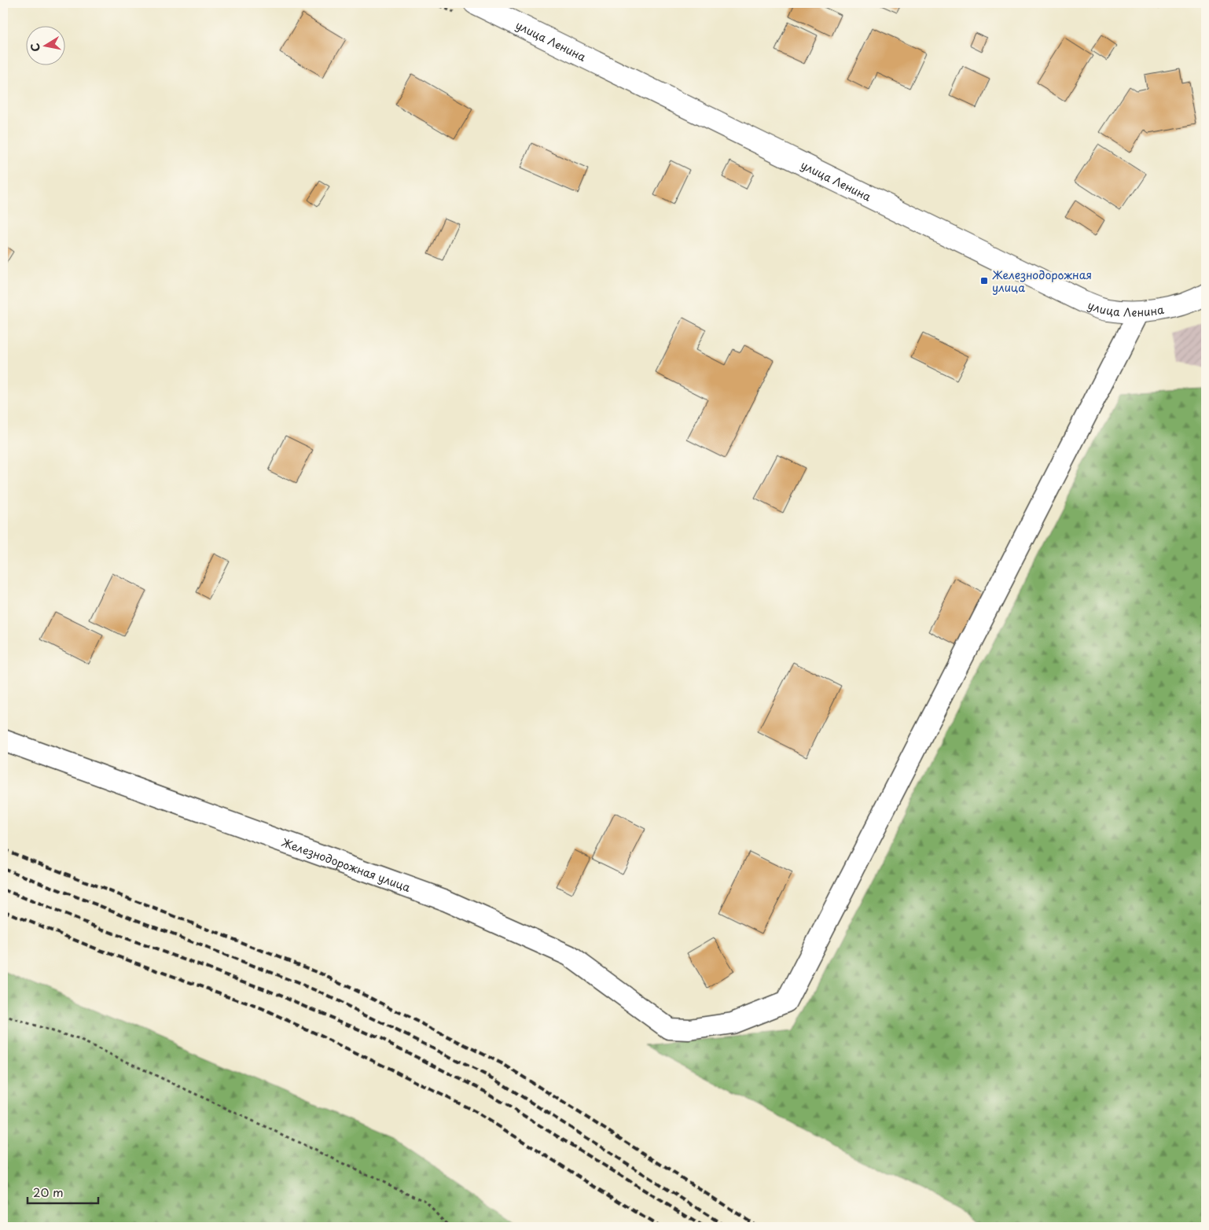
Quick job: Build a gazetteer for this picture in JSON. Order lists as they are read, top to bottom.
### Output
{
  "streets": {
    "street": ["улица Ленина", "Железнодорожная улица"]
  },
  "crossings": [
    ["улица Ленина", "Железнодорожная улица"]
  ],
  "places": {
    "transit": ["Железнодорожная улица"]
  },
  "scale_bar": "20 m",
  "north": "left"
}
